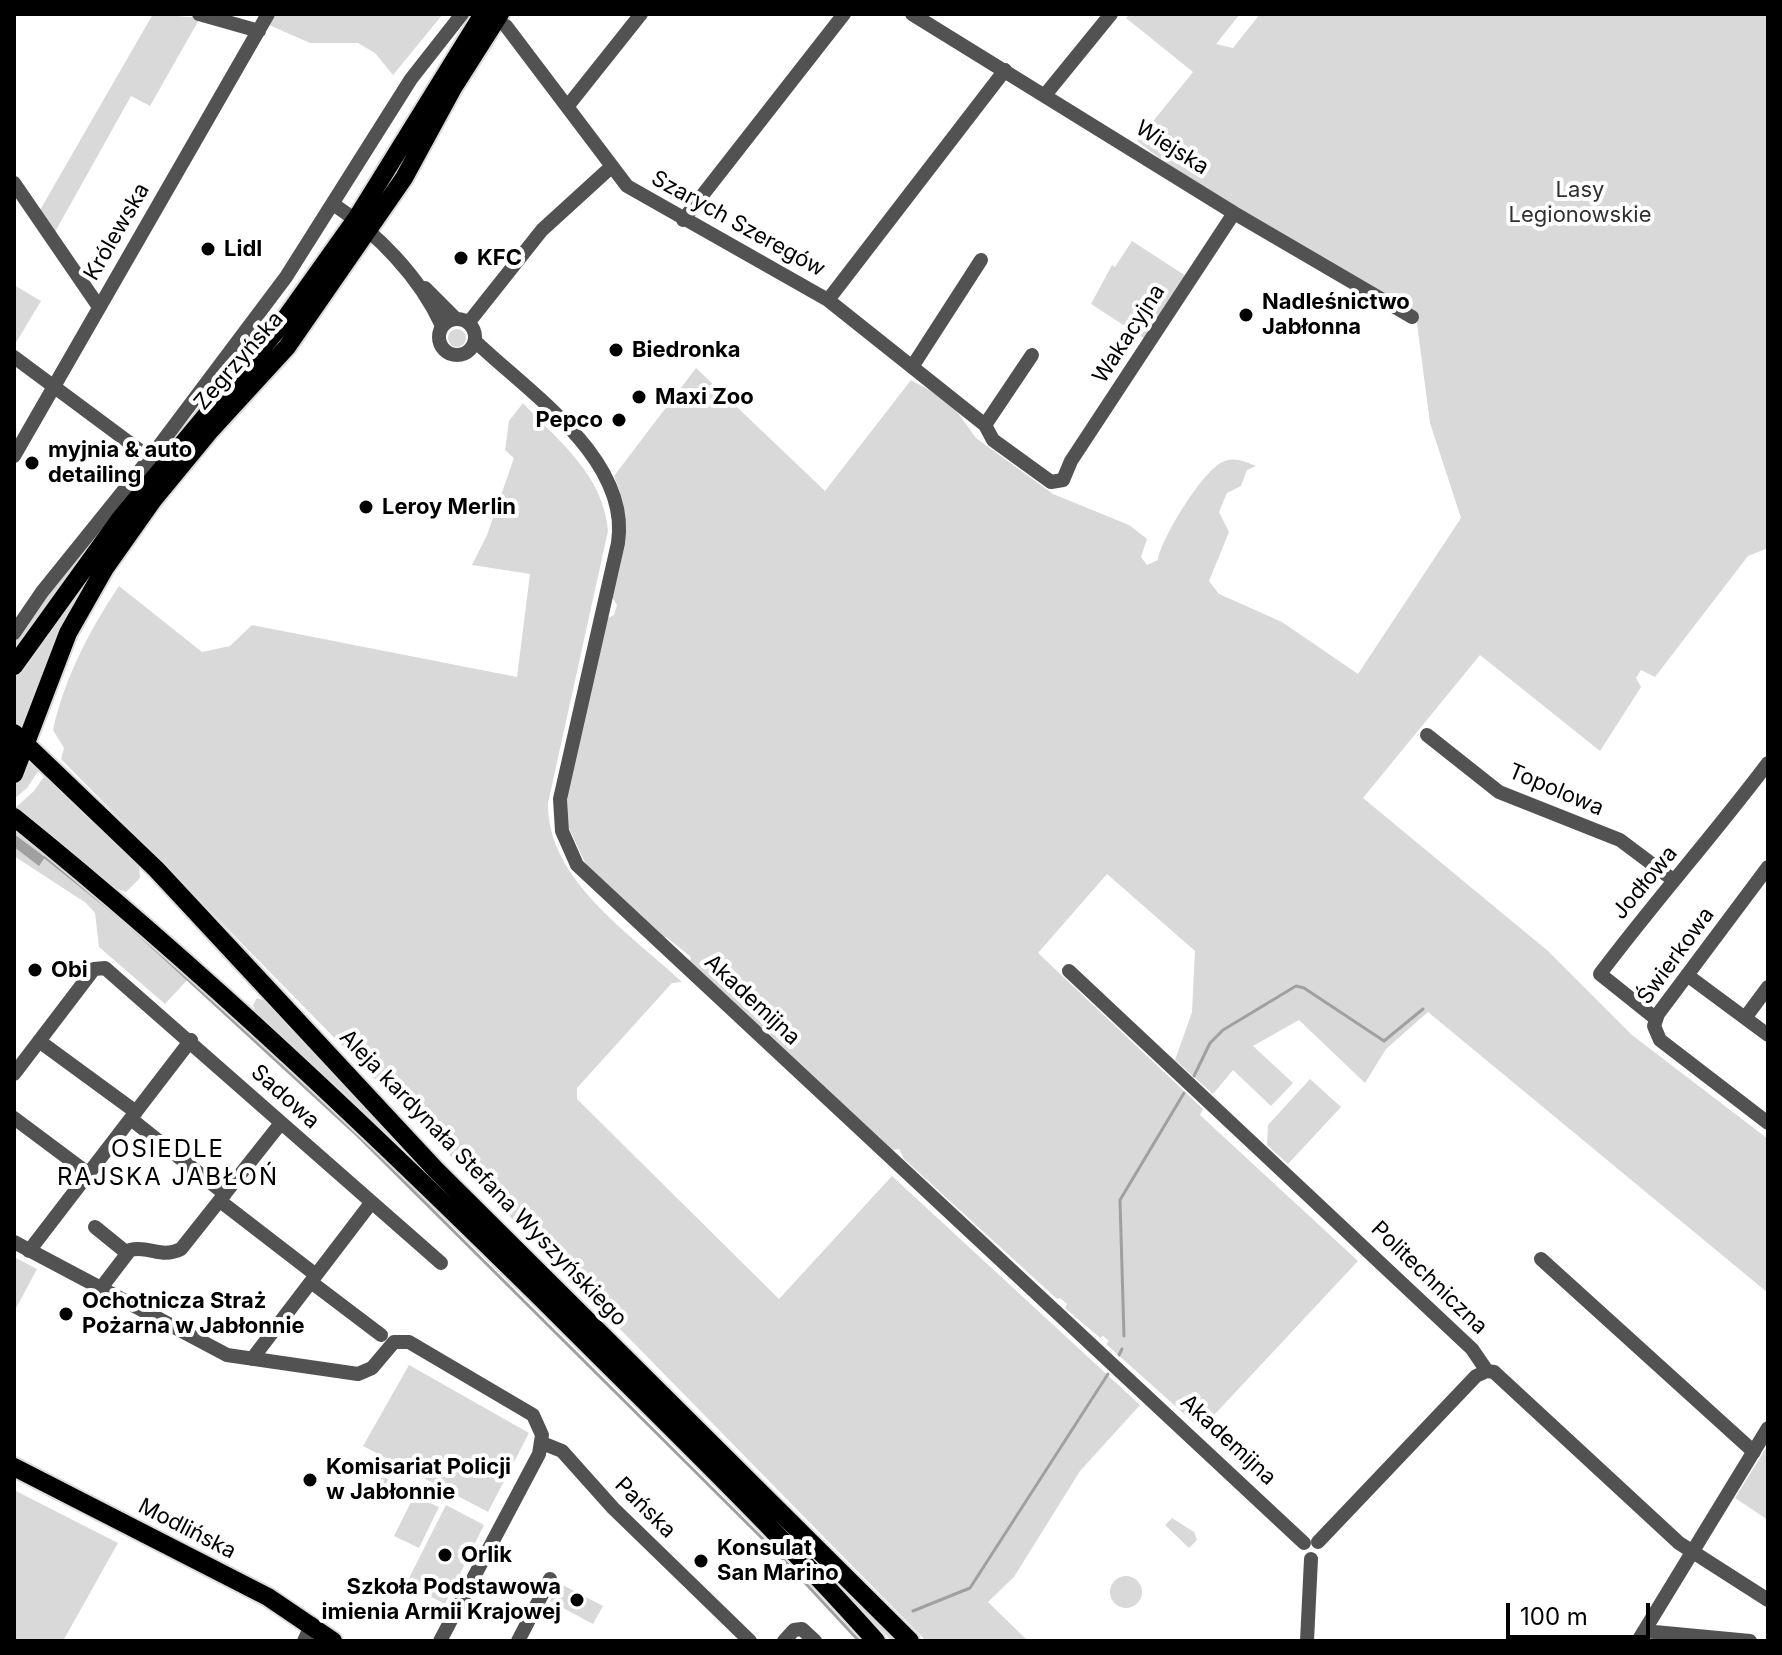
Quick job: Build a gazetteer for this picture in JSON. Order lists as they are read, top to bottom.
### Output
{
  "streets": {
    "main road": ["Zegrzyńska", "Aleja kardynała Stefana Wyszyńskiego", "Modlińska"],
    "street": [
      "Wiejska",
      "Szarych Szeregów",
      "Królewska",
      "Wakacyjna",
      "Topolowa",
      "Jodłowa",
      "Świerkowa",
      "Akademijna",
      "Sadowa",
      "Politechniczna",
      "Pańska"
    ]
  },
  "crossings": [
    ["Wiejska", "Wakacyjna"],
    ["Szarych Szeregów", "Wakacyjna"],
    ["Szarych Szeregów", "Zegrzyńska"],
    ["Zegrzyńska", "Aleja kardynała Stefana Wyszyńskiego"],
    ["Topolowa", "Jodłowa"],
    ["Jodłowa", "Świerkowa"]
  ],
  "districts": ["OSIEDLE RAJSKA JABŁOŃ"],
  "parks": ["Lasy Legionowskie"],
  "places": [
    "Lidl",
    "KFC",
    "Nadleśnictwo Jabłonna",
    "Biedronka",
    "Maxi Zoo",
    "Pepco",
    "myjnia & auto detailing",
    "Leroy Merlin",
    "Obi",
    "Ochotnicza Straż Pożarna w Jabłonnie",
    "Komisariat Policji w Jabłonnie",
    "Orlik",
    "Konsulat San Marino",
    "Szkoła Podstawowa imienia Armii Krajowej"
  ],
  "scale_bar": "100 m"
}
